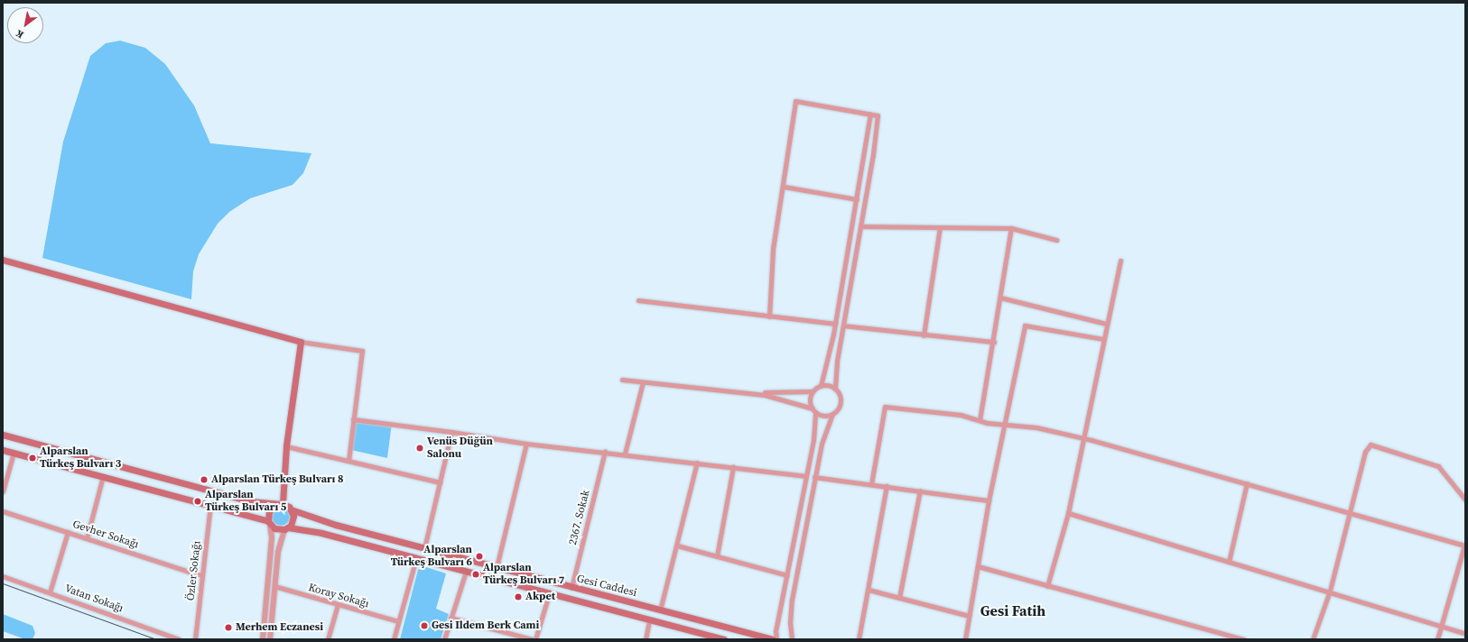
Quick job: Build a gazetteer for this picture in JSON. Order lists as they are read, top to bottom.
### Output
{
  "streets": {
    "main road": ["Gesi Caddesi"],
    "street": [
      "2367. Sokak",
      "Gevher Sokağı",
      "Özler Sokağı",
      "Koray Sokağı",
      "Vatan Sokağı"
    ]
  },
  "crossings": [
    ["2367. Sokak", "Gesi Caddesi"],
    ["Gevher Sokağı", "Özler Sokağı"]
  ],
  "districts": ["Gesi Fatih"],
  "places": [
    "Venüs Düğün Salonu",
    "Alparslan Türkeş Bulvarı 3",
    "Alparslan Türkeş Bulvarı 8",
    "Alparslan Türkeş Bulvarı 5",
    "Alparslan Türkeş Bulvarı 6",
    "Alparslan Türkeş Bulvarı 7",
    "Akpet",
    "Gesi Ildem Berk Cami",
    "Merhem Eczanesi"
  ],
  "north": "bottom left"
}
